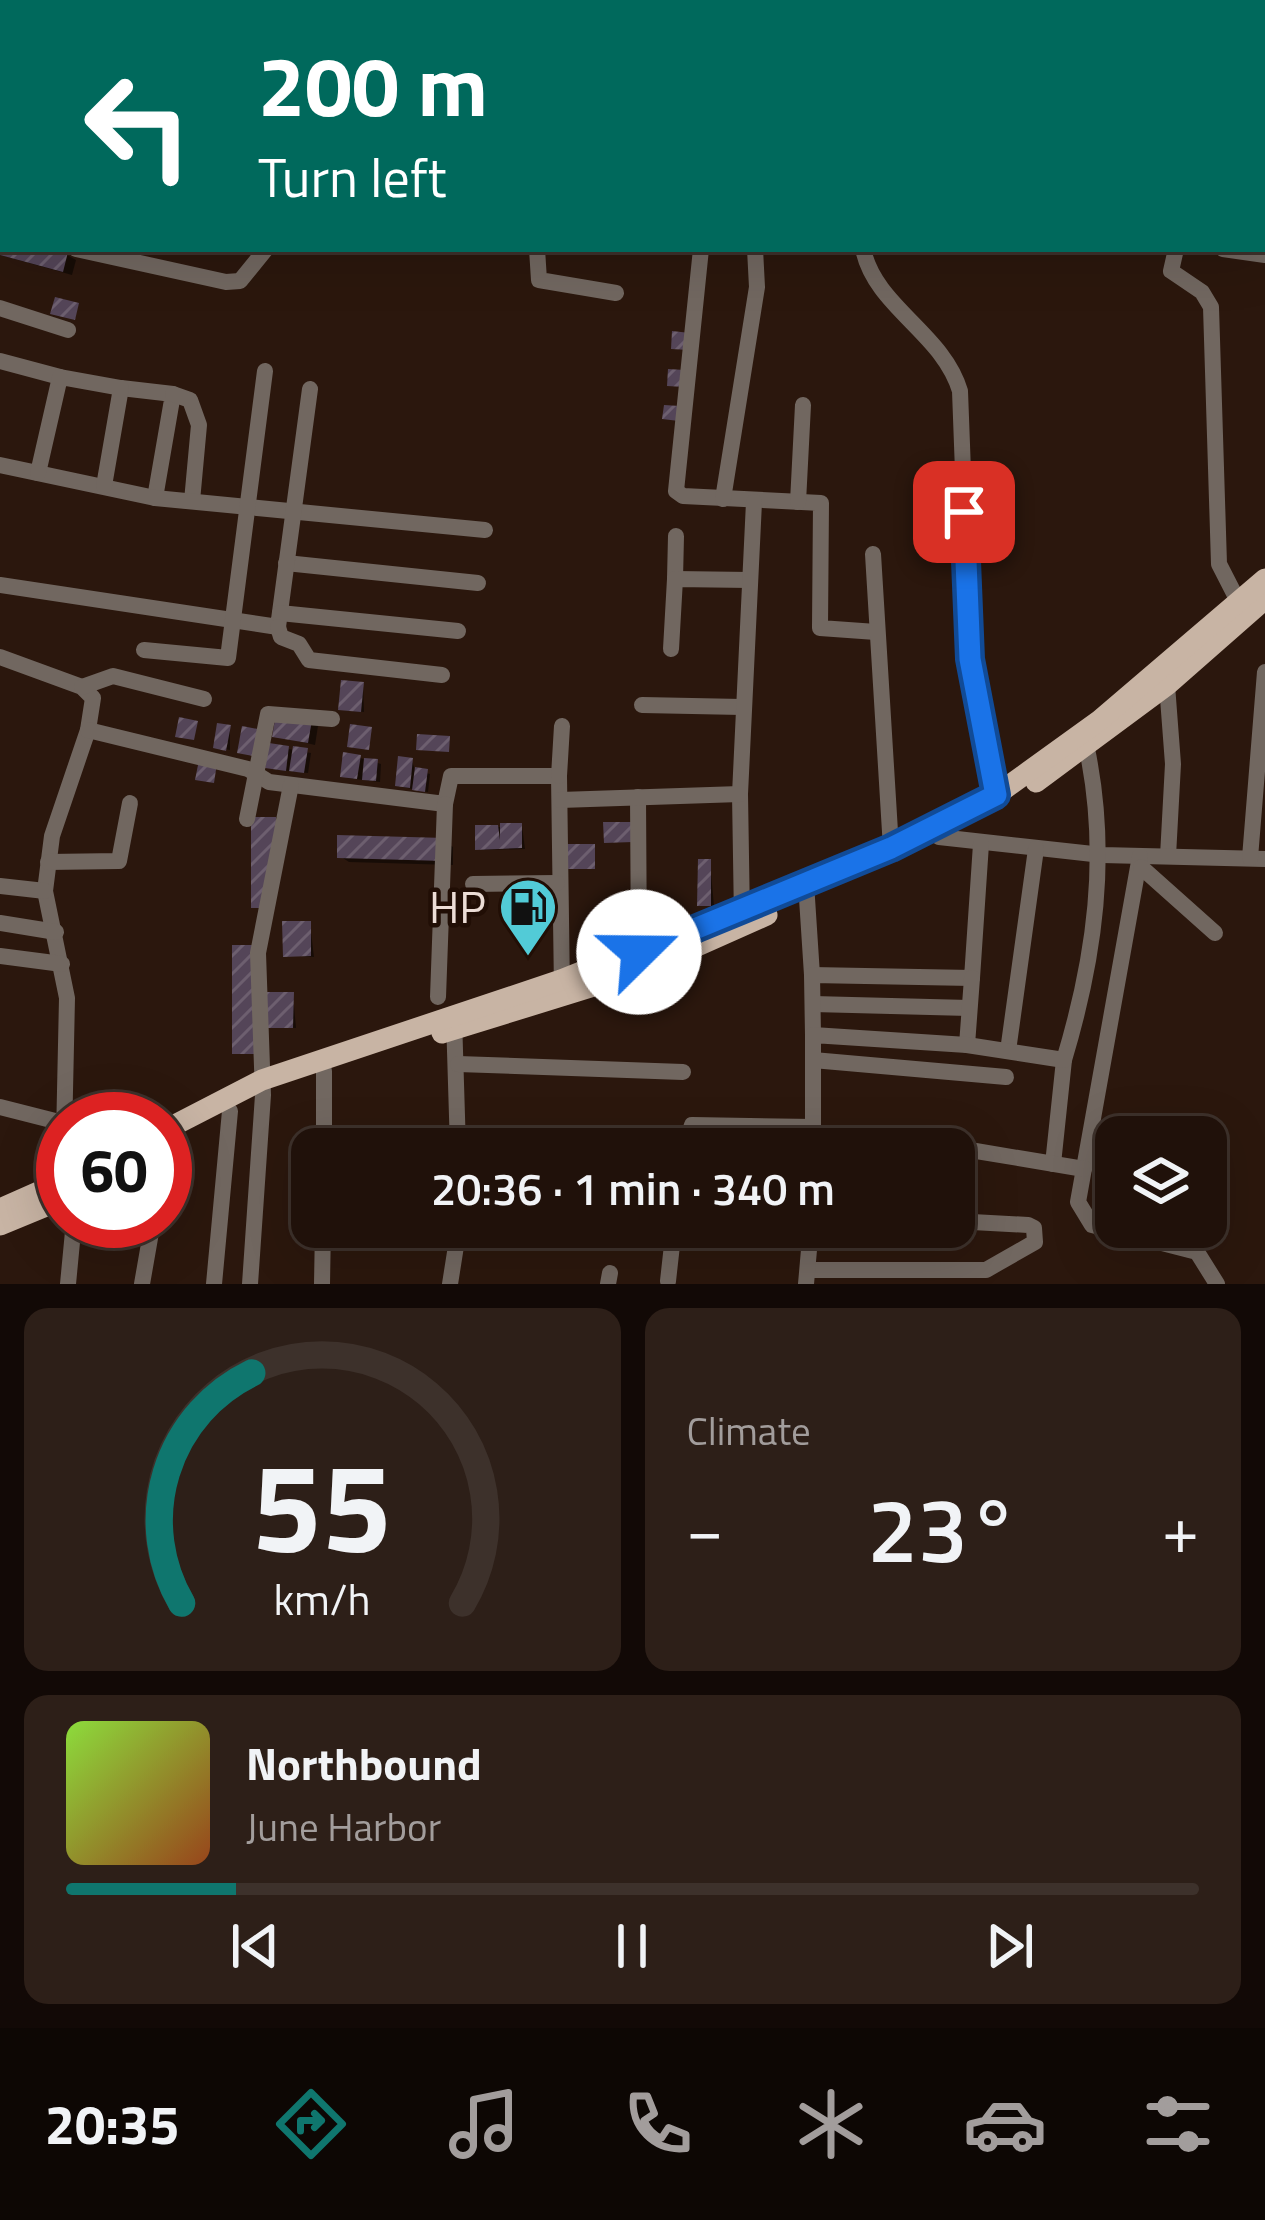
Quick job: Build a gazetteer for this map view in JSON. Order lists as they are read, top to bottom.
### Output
{
  "places": {
    "fuel station": ["HP"]
  },
  "page": {
    "turn": ["200 m", "Turn left"],
    "limit": "60",
    "trip": "20:36 · 1 min · 340 m",
    "tile": "Climate",
    "heat": ["−", "23°", "+"],
    "song": ["Northbound", "June Harbor"],
    "tabs": "20:35",
    "gauge": ["55", "km/h"]
  }
}
